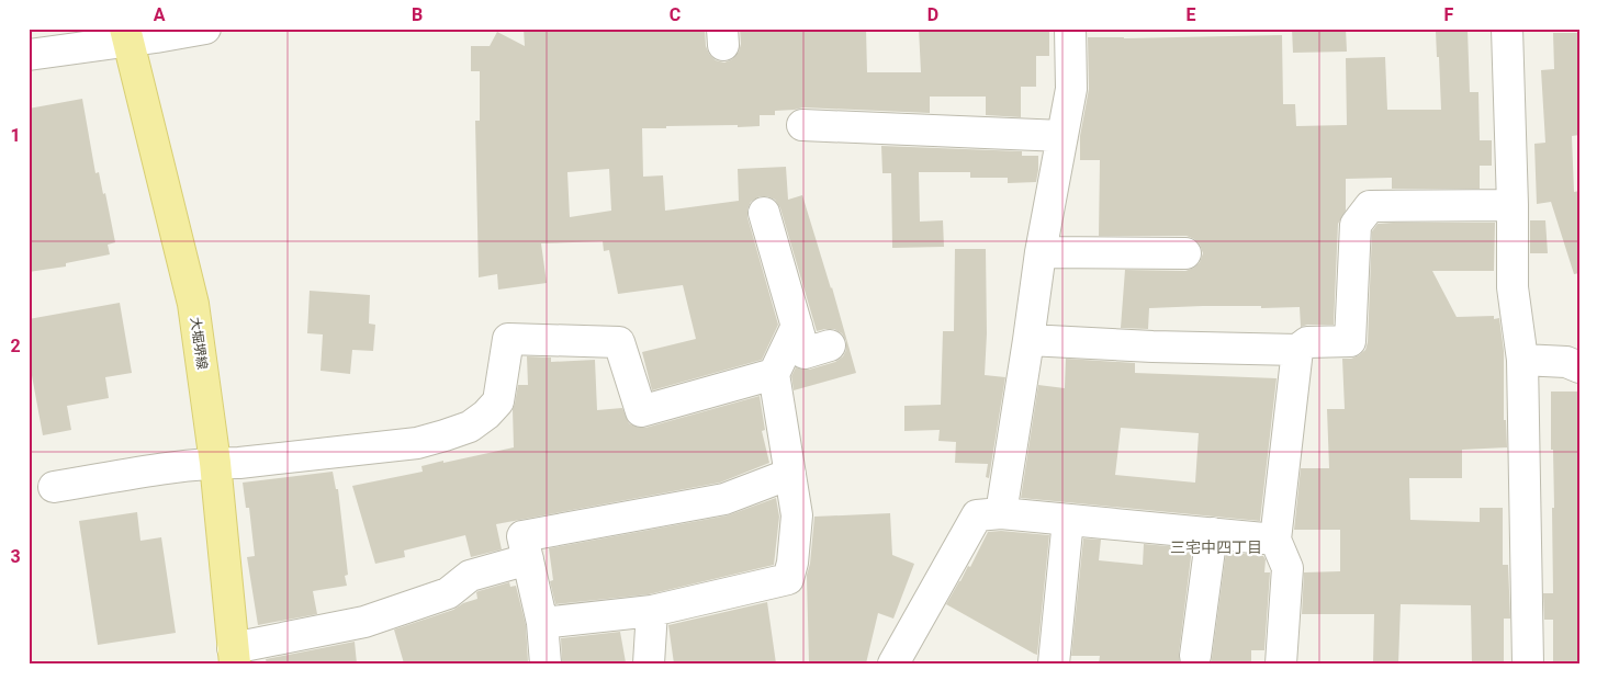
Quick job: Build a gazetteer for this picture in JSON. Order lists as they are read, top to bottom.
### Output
{
  "streets": {
    "main road": ["大堀堺線"]
  },
  "districts": ["三宅中四丁目"],
  "grid": {
    "columns": [
      "A",
      "B",
      "C",
      "D",
      "E",
      "F"
    ],
    "rows": ["1", "2", "3"]
  }
}
